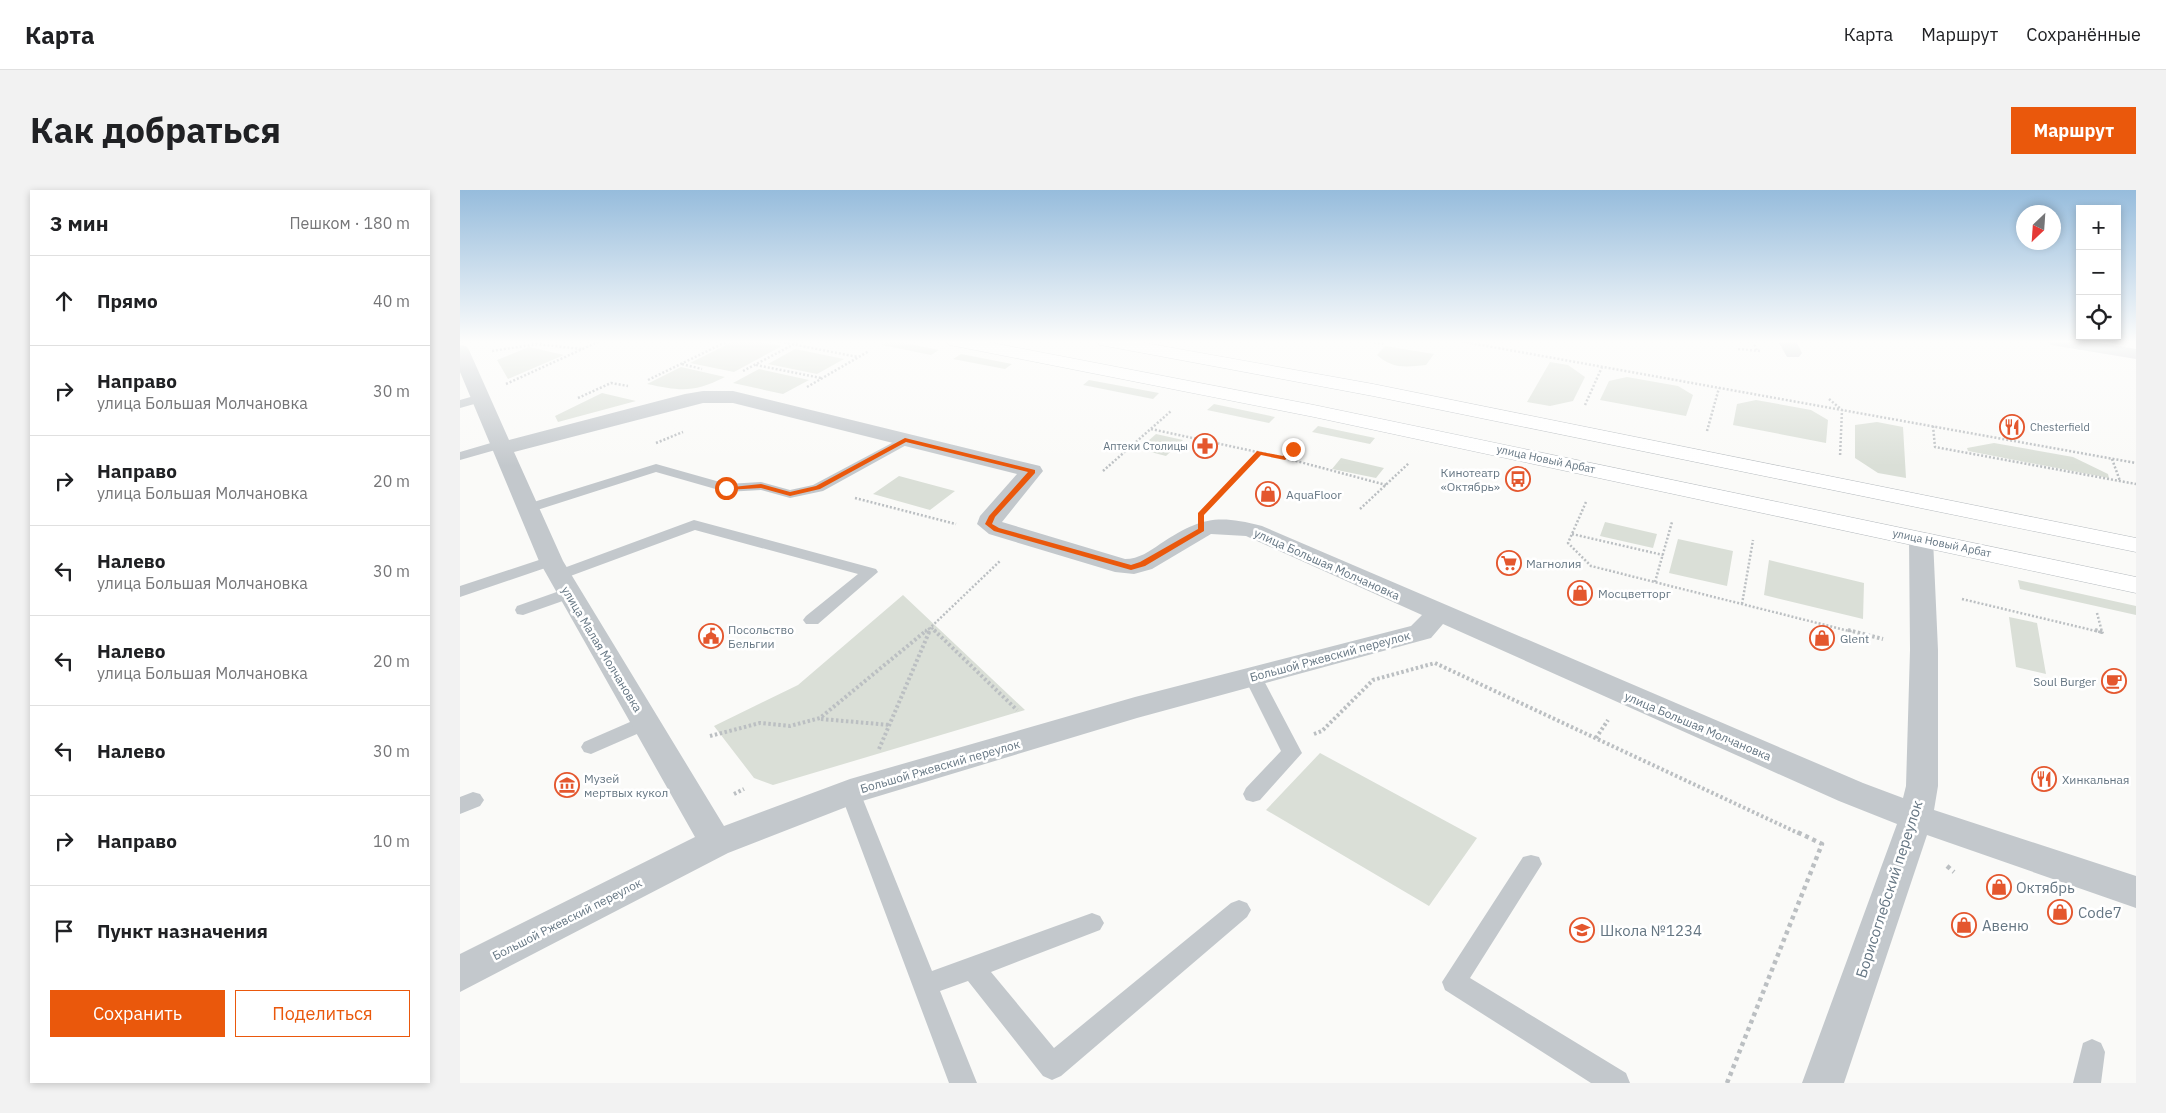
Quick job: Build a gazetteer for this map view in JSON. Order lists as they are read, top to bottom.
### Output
{
  "streets": {
    "main road": ["улица Новый Арбат"],
    "street": [
      "улица Большая Молчановка",
      "улица Малая Молчановка",
      "Большой Ржевский переулок",
      "Борисоглебский переулок"
    ]
  },
  "crossings": [
    ["улица Новый Арбат", "Борисоглебский переулок"],
    ["улица Большая Молчановка", "улица Малая Молчановка"],
    ["улица Большая Молчановка", "Большой Ржевский переулок"],
    ["улица Большая Молчановка", "Борисоглебский переулок"],
    ["улица Малая Молчановка", "Большой Ржевский переулок"]
  ],
  "places": {
    "restaurant": ["Chesterfield", "Хинкальная"],
    "pharmacy": ["Аптеки Столицы"],
    "bus stop": ["Кинотеатр «Октябрь»"],
    "shop": [
      "AquaFloor",
      "Мосцветторг",
      "Glent",
      "Октябрь",
      "Code7",
      "Авеню"
    ],
    "supermarket": ["Магнолия"],
    "public building": ["Посольство Бельгии"],
    "cafe": ["Soul Burger"],
    "museum": ["Музей мертвых кукол"],
    "school or university": ["Школа №1234"]
  },
  "north": "bottom left",
  "page": {
    "header": "Карта",
    "nav": ["Карта", "Маршрут", "Сохранённые"],
    "title": "Как добраться",
    "buttons": [
      "Маршрут",
      ["Сохранить", "Поделиться"]
    ],
    "heading": ["3 мин", "Пешком · 180 m"],
    "map_buttons": ["+", "−"],
    "list": [
      ["Прямо", "40 m"],
      ["Направо", "улица Большая Молчановка", "30 m"],
      ["Направо", "улица Большая Молчановка", "20 m"],
      ["Налево", "улица Большая Молчановка", "30 m"],
      ["Налево", "улица Большая Молчановка", "20 m"],
      ["Налево", "30 m"],
      ["Направо", "10 m"],
      "Пункт назначения"
    ]
  }
}
